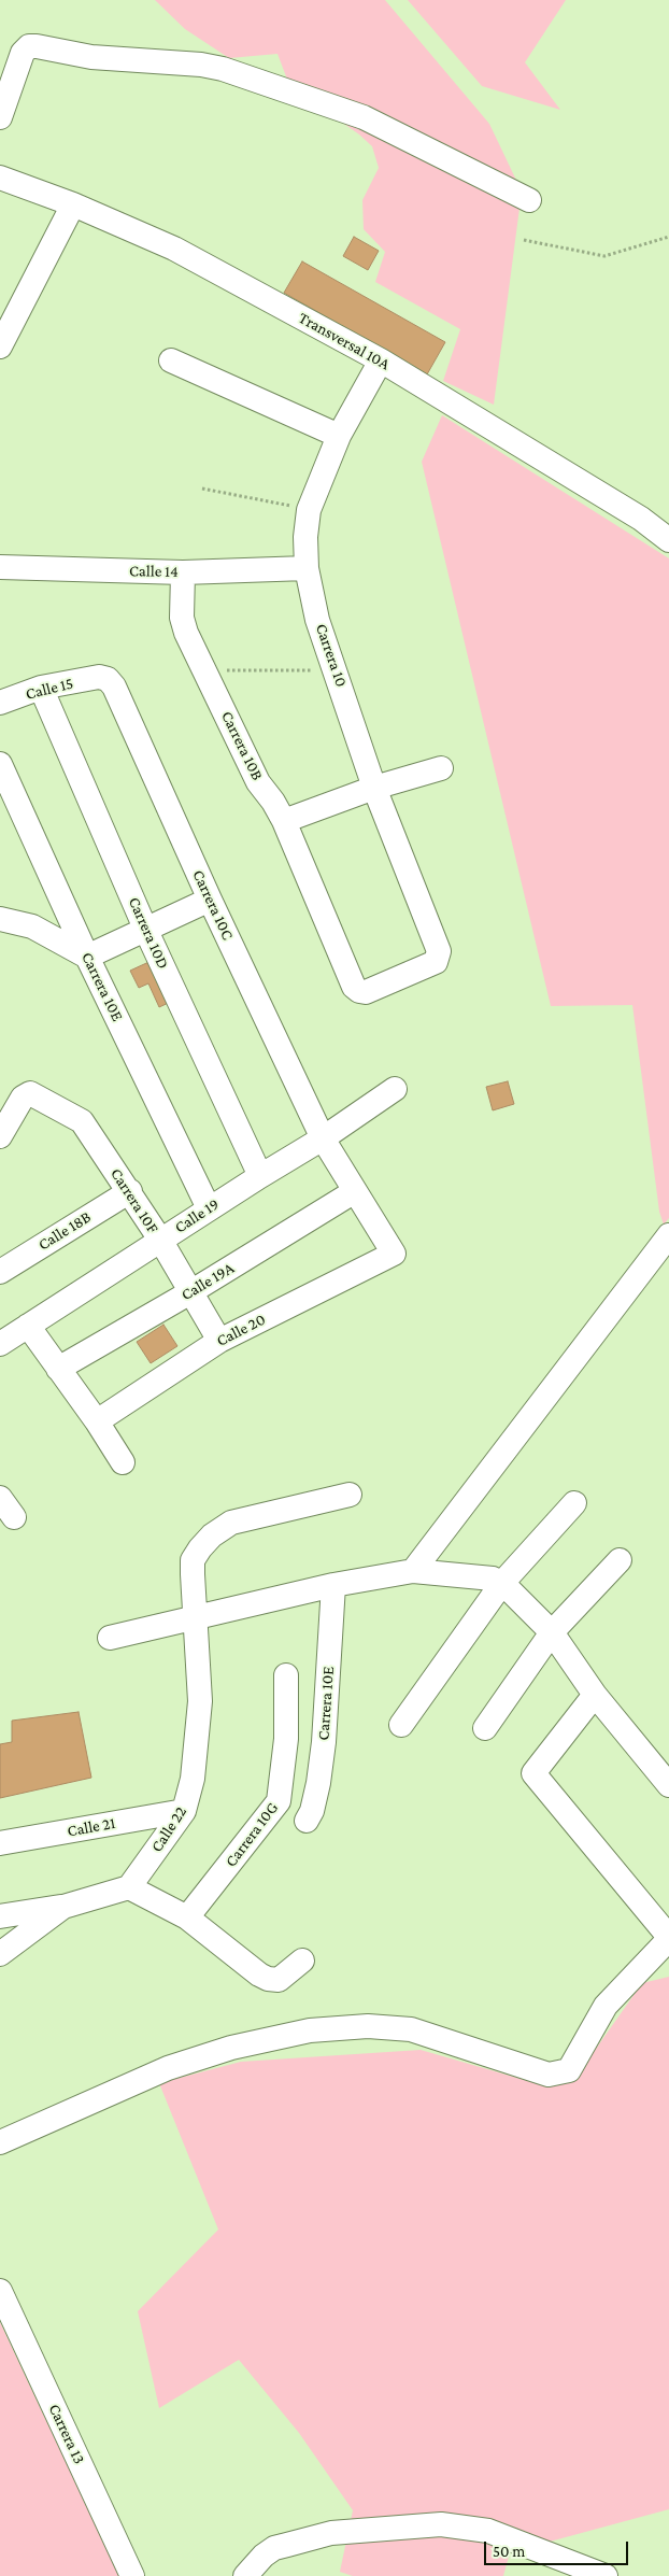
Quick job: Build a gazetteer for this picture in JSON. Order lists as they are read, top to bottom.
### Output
{
  "streets": {
    "street": [
      "Transversal 10A",
      "Calle 14",
      "Carrera 10",
      "Calle 15",
      "Carrera 10B",
      "Carrera 10C",
      "Carrera 10D",
      "Carrera 10E",
      "Carrera 10F",
      "Calle 19",
      "Calle 18B",
      "Calle 19A",
      "Calle 20",
      "Calle 21",
      "Calle 22",
      "Carrera 10G",
      "Carrera 13"
    ]
  },
  "crossings": [
    ["Transversal 10A", "Carrera 10"],
    ["Calle 14", "Carrera 10"],
    ["Calle 14", "Carrera 10B"],
    ["Carrera 10", "Carrera 10B"],
    ["Calle 15", "Carrera 10C"],
    ["Calle 15", "Carrera 10D"],
    ["Carrera 10C", "Calle 19"],
    ["Carrera 10C", "Calle 19A"],
    ["Carrera 10C", "Calle 20"],
    ["Carrera 10D", "Calle 19"],
    ["Carrera 10E", "Calle 19"],
    ["Carrera 10F", "Calle 19"],
    ["Carrera 10F", "Calle 18B"],
    ["Carrera 10F", "Calle 19A"],
    ["Carrera 10F", "Calle 20"],
    ["Calle 21", "Calle 22"]
  ],
  "scale_bar": "50 m"
}
